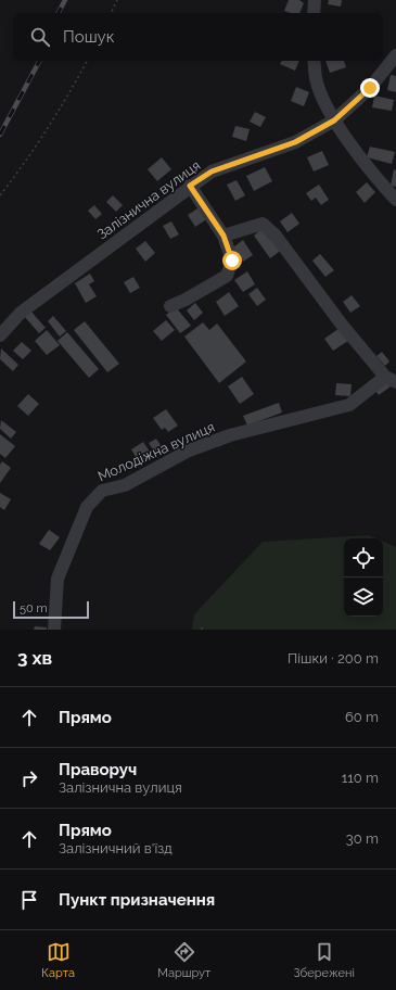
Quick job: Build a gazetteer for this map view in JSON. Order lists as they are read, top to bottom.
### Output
{
  "streets": {
    "street": ["Залізнична вулиця", "Молодіжна вулиця"]
  },
  "scale_bar": "50 m",
  "page": {
    "search": "Пошук",
    "scale": "50 m",
    "heading": ["3 хв", "Пішки · 200 m"],
    "list": [
      ["Прямо", "60 m"],
      ["Праворуч", "Залізнична вулиця", "110 m"],
      ["Прямо", "Залізничний в'їзд", "30 m"],
      "Пункт призначення"
    ],
    "nav": ["Карта", "Маршрут", "Збережені"]
  }
}
